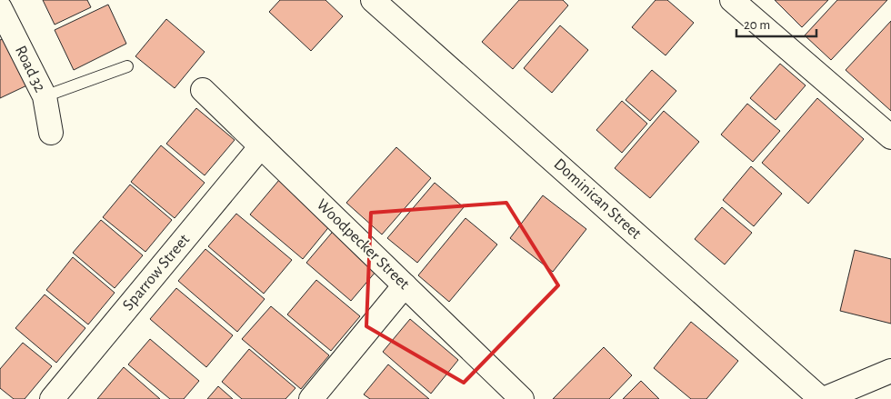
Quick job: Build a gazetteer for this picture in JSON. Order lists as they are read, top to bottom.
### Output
{
  "streets": {
    "street": [
      "Road 32",
      "Dominican Street",
      "Woodpecker Street",
      "Sparrow Street"
    ]
  },
  "crossings": [
    ["Woodpecker Street", "Sparrow Street"]
  ],
  "scale_bar": "20 m"
}
